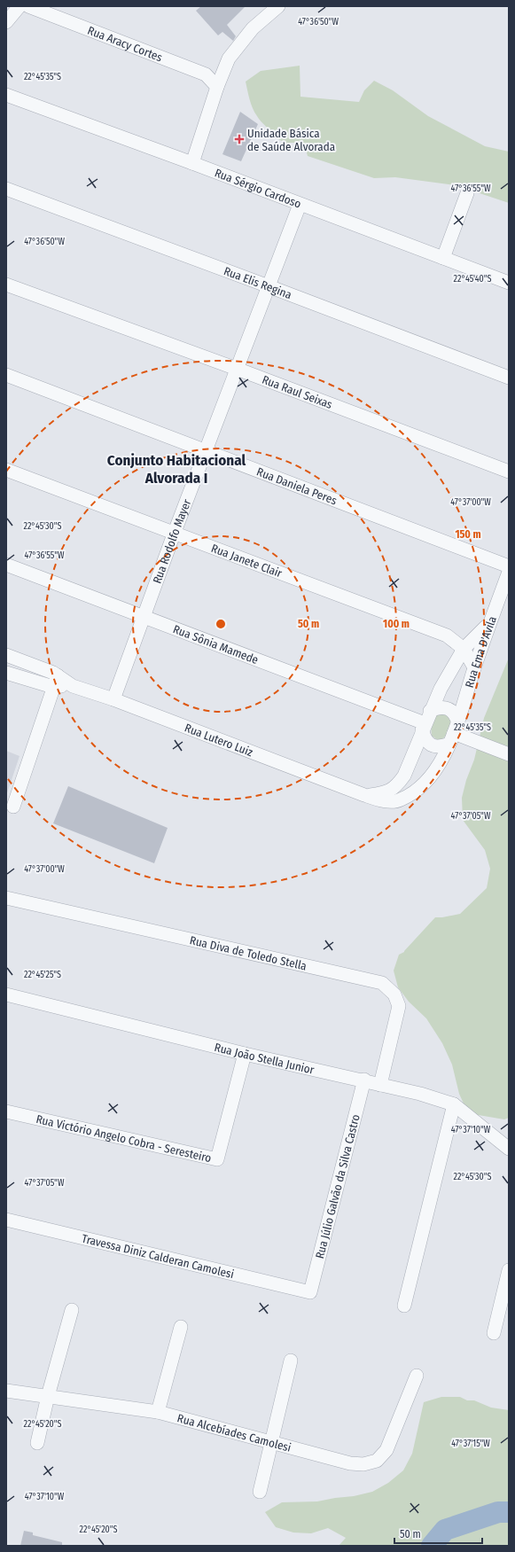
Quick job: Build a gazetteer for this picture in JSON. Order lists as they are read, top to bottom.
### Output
{
  "streets": {
    "street": [
      "Rua Aracy Cortes",
      "Rua Sérgio Cardoso",
      "Rua Elis Regina",
      "Rua Raul Seixas",
      "Rua Daniela Peres",
      "Rua Rodolfo Mayer",
      "Rua Janete Clair",
      "Rua Sônia Mamede",
      "Rua Ema D'Avila",
      "Rua Lutero Luiz",
      "Rua Diva de Toledo Stella",
      "Rua João Stella Junior",
      "Rua Victório Angelo Cobra - Seresteiro",
      "Rua Júlio Galvão da Silva Castro",
      "Travessa Diniz Calderan Camolesi",
      "Rua Alcebíades Camolesi"
    ]
  },
  "crossings": [
    ["Rua Sérgio Cardoso", "Rua Rodolfo Mayer"],
    ["Rua Elis Regina", "Rua Rodolfo Mayer"],
    ["Rua Raul Seixas", "Rua Rodolfo Mayer"],
    ["Rua Daniela Peres", "Rua Rodolfo Mayer"],
    ["Rua Rodolfo Mayer", "Rua Janete Clair"],
    ["Rua Rodolfo Mayer", "Rua Sônia Mamede"],
    ["Rua Rodolfo Mayer", "Rua Lutero Luiz"],
    ["Rua Janete Clair", "Rua Ema D'Avila"],
    ["Rua Sônia Mamede", "Rua Ema D'Avila"],
    ["Rua Ema D'Avila", "Rua Lutero Luiz"],
    ["Rua Diva de Toledo Stella", "Rua João Stella Junior"],
    ["Rua João Stella Junior", "Rua Victório Angelo Cobra - Seresteiro"],
    ["Rua João Stella Junior", "Rua Júlio Galvão da Silva Castro"],
    ["Rua Júlio Galvão da Silva Castro", "Travessa Diniz Calderan Camolesi"]
  ],
  "districts": ["Conjunto Habitacional Alvorada I"],
  "places": {
    "health": ["Unidade Básica de Saúde Alvorada"]
  },
  "scale_bar": "50 m",
  "coordinates": [
    "47°36'50\"W",
    "22°45'35\"S",
    "47°36'55\"W",
    "22°45'40\"S",
    "47°37'00\"W",
    "22°45'30\"S",
    "47°37'05\"W",
    "22°45'25\"S",
    "47°37'10\"W",
    "22°45'20\"S",
    "47°37'15\"W"
  ],
  "rings": ["150 m", "50 m", "100 m"]
}
